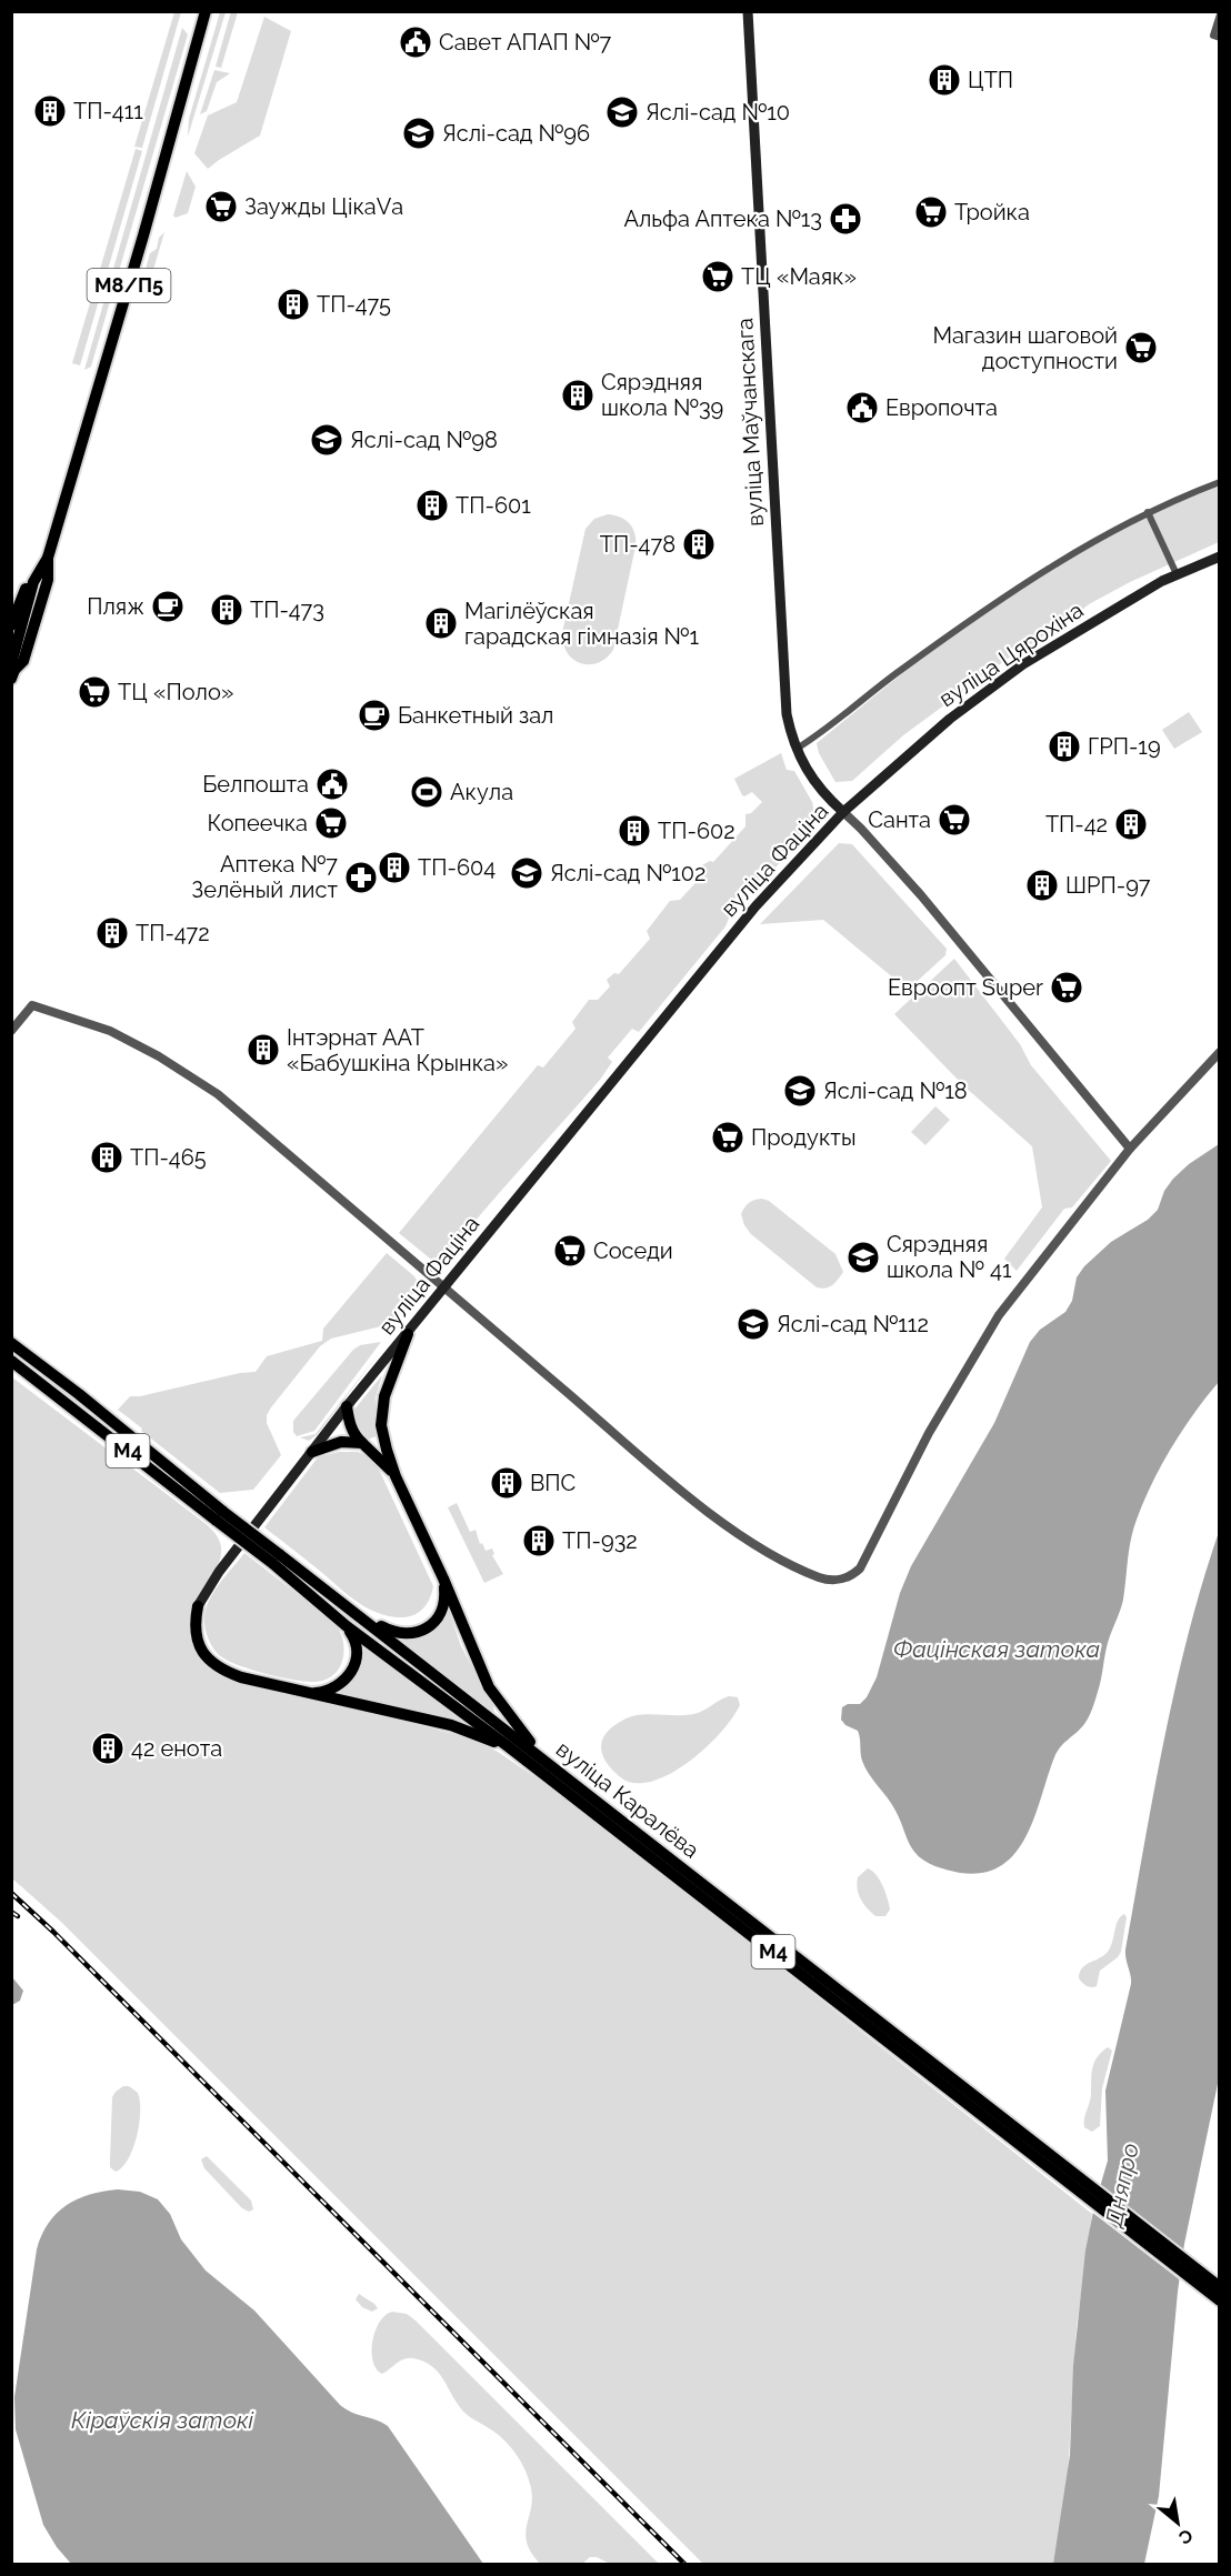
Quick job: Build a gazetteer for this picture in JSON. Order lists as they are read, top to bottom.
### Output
{
  "streets": {
    "main road": [
      "М8/П5",
      "вуліца Маўчанскага",
      "вуліца Цярохіна",
      "вуліца Фаціна",
      "М4",
      "вуліца Каралёва"
    ]
  },
  "crossings": [
    ["вуліца Маўчанскага", "вуліца Цярохіна"],
    ["вуліца Маўчанскага", "вуліца Фаціна"],
    ["вуліца Цярохіна", "вуліца Фаціна"]
  ],
  "water": ["Фацінская затока", "Дняпро", "Кіраўскія затокі"],
  "places": {
    "public building": ["Савет АПАП №7", "Европочта", "Белпошта"],
    "building": [
      "ЦТП",
      "ТП-411",
      "ТП-475",
      "Сярэдняя школа №39",
      "ТП-601",
      "ТП-478",
      "ТП-473",
      "Магілёўская гарадская гімназія №1",
      "ГРП-19",
      "ТП-42",
      "ТП-602",
      "ТП-604",
      "ШРП-97",
      "ТП-472",
      "Інтэрнат ААТ «Бабушкіна Крынка»",
      "ТП-465",
      "ВПС",
      "ТП-932",
      "42 енота"
    ],
    "school or university": [
      "Яслі-сад №10",
      "Яслі-сад №96",
      "Яслі-сад №98",
      "Яслі-сад №102",
      "Яслі-сад №18",
      "Сярэдняя школа № 41",
      "Яслі-сад №112"
    ],
    "supermarket": [
      "Заужды ЦікаVа",
      "Тройка",
      "ТЦ «Маяк»",
      "Магазин шаговой доступности",
      "ТЦ «Поло»",
      "Санта",
      "Копеечка",
      "Евроопт Super",
      "Продукты",
      "Соседи"
    ],
    "pharmacy": ["Альфа Аптека №13", "Аптека №7 Зелёный лист"],
    "cafe": ["Пляж", "Банкетный зал"],
    "sports": ["Акула"]
  },
  "north": "bottom right"
}
